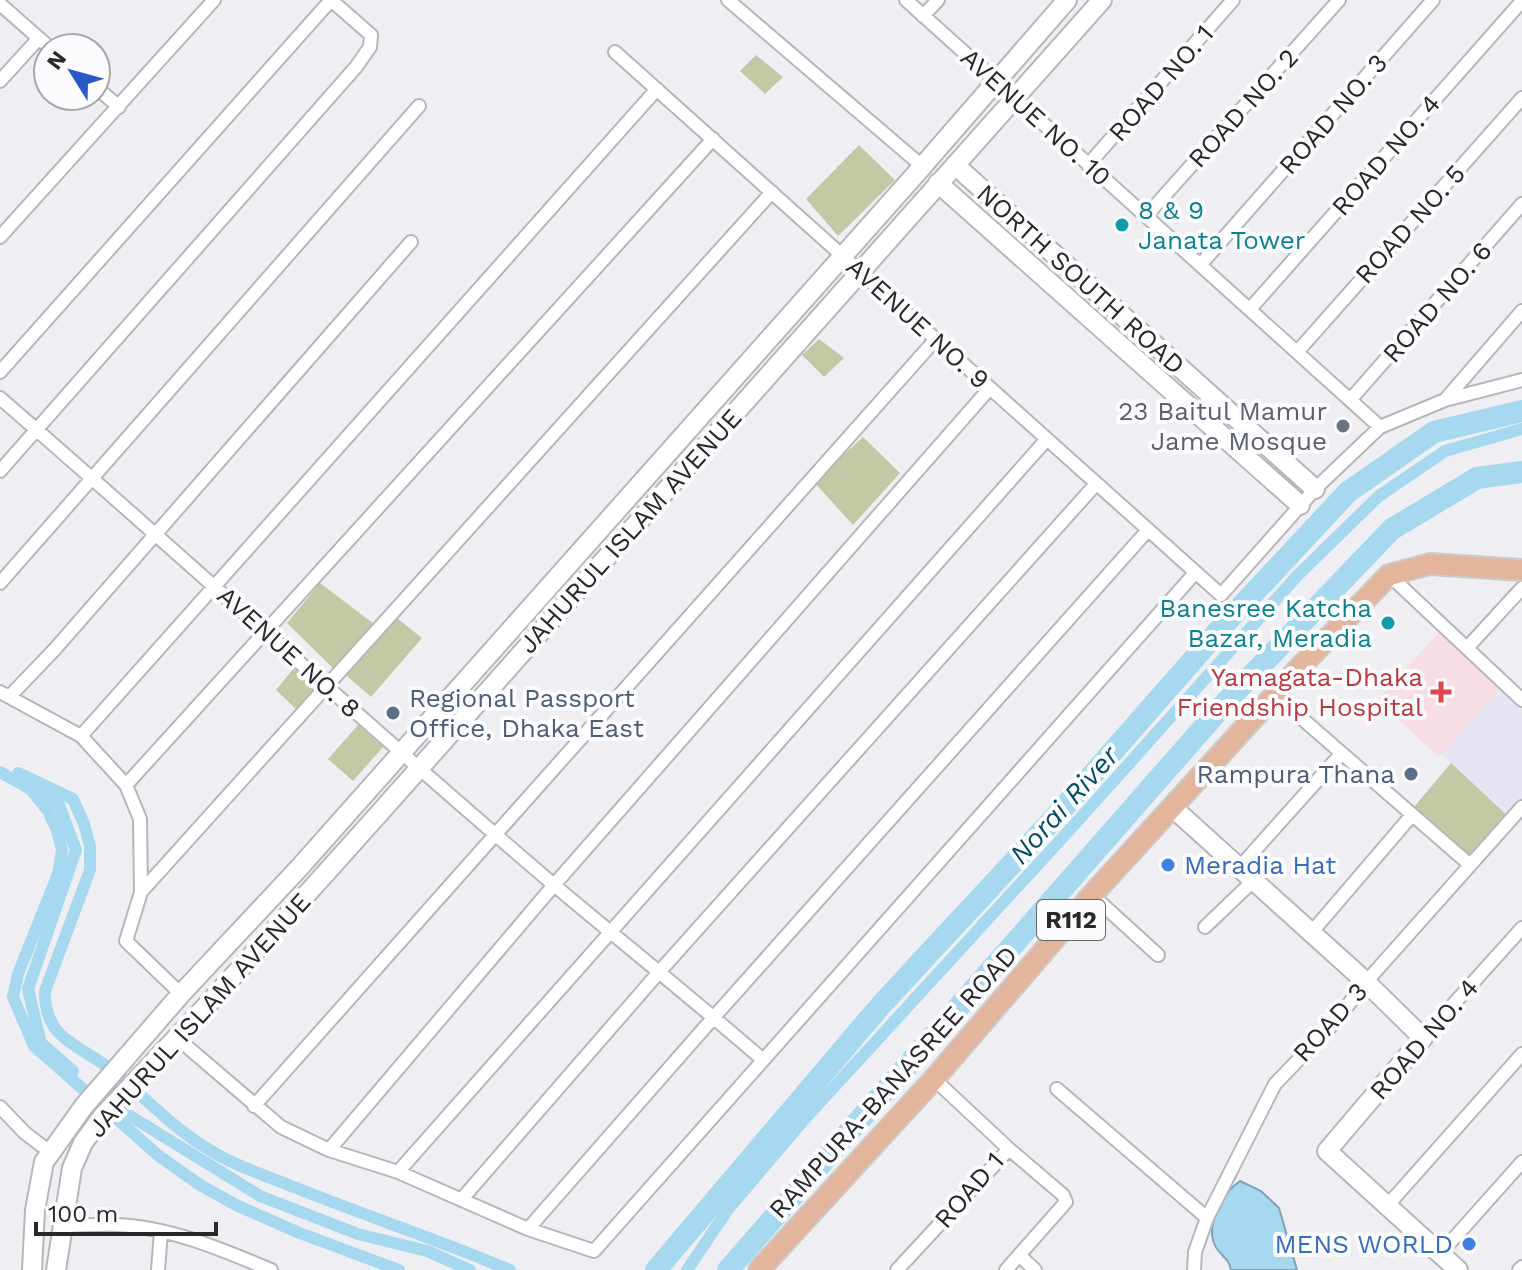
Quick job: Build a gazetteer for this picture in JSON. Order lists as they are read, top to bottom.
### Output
{
  "streets": {
    "main road": ["R112", "RAMPURA-BANASREE ROAD"],
    "street": [
      "ROAD NO. 1",
      "ROAD NO. 2",
      "ROAD NO. 3",
      "AVENUE NO. 10",
      "ROAD NO. 4",
      "ROAD NO. 5",
      "NORTH SOUTH ROAD",
      "ROAD NO. 6",
      "AVENUE NO. 9",
      "JAHURUL ISLAM AVENUE",
      "AVENUE NO. 8",
      "ROAD 3",
      "ROAD 1"
    ]
  },
  "crossings": [
    ["ROAD NO. 1", "AVENUE NO. 10"],
    ["ROAD NO. 2", "AVENUE NO. 10"],
    ["ROAD NO. 3", "AVENUE NO. 10"],
    ["AVENUE NO. 10", "ROAD NO. 4"],
    ["AVENUE NO. 10", "ROAD NO. 5"],
    ["AVENUE NO. 10", "ROAD NO. 6"],
    ["AVENUE NO. 10", "JAHURUL ISLAM AVENUE"],
    ["NORTH SOUTH ROAD", "AVENUE NO. 9"],
    ["NORTH SOUTH ROAD", "JAHURUL ISLAM AVENUE"],
    ["AVENUE NO. 9", "JAHURUL ISLAM AVENUE"],
    ["JAHURUL ISLAM AVENUE", "AVENUE NO. 8"],
    ["RAMPURA-BANASREE ROAD", "ROAD 1"]
  ],
  "water": ["Norai River"],
  "places": {
    "other": [
      "8 & 9 Janata Tower",
      "23 Baitul Mamur Jame Mosque",
      "Banesree Katcha Bazar, Meradia",
      "Regional Passport Office, Dhaka East",
      "Rampura Thana",
      "Meradia Hat",
      "MENS WORLD"
    ],
    "health": ["Yamagata-Dhaka Friendship Hospital"]
  },
  "scale_bar": "100 m",
  "north": "top left"
}
